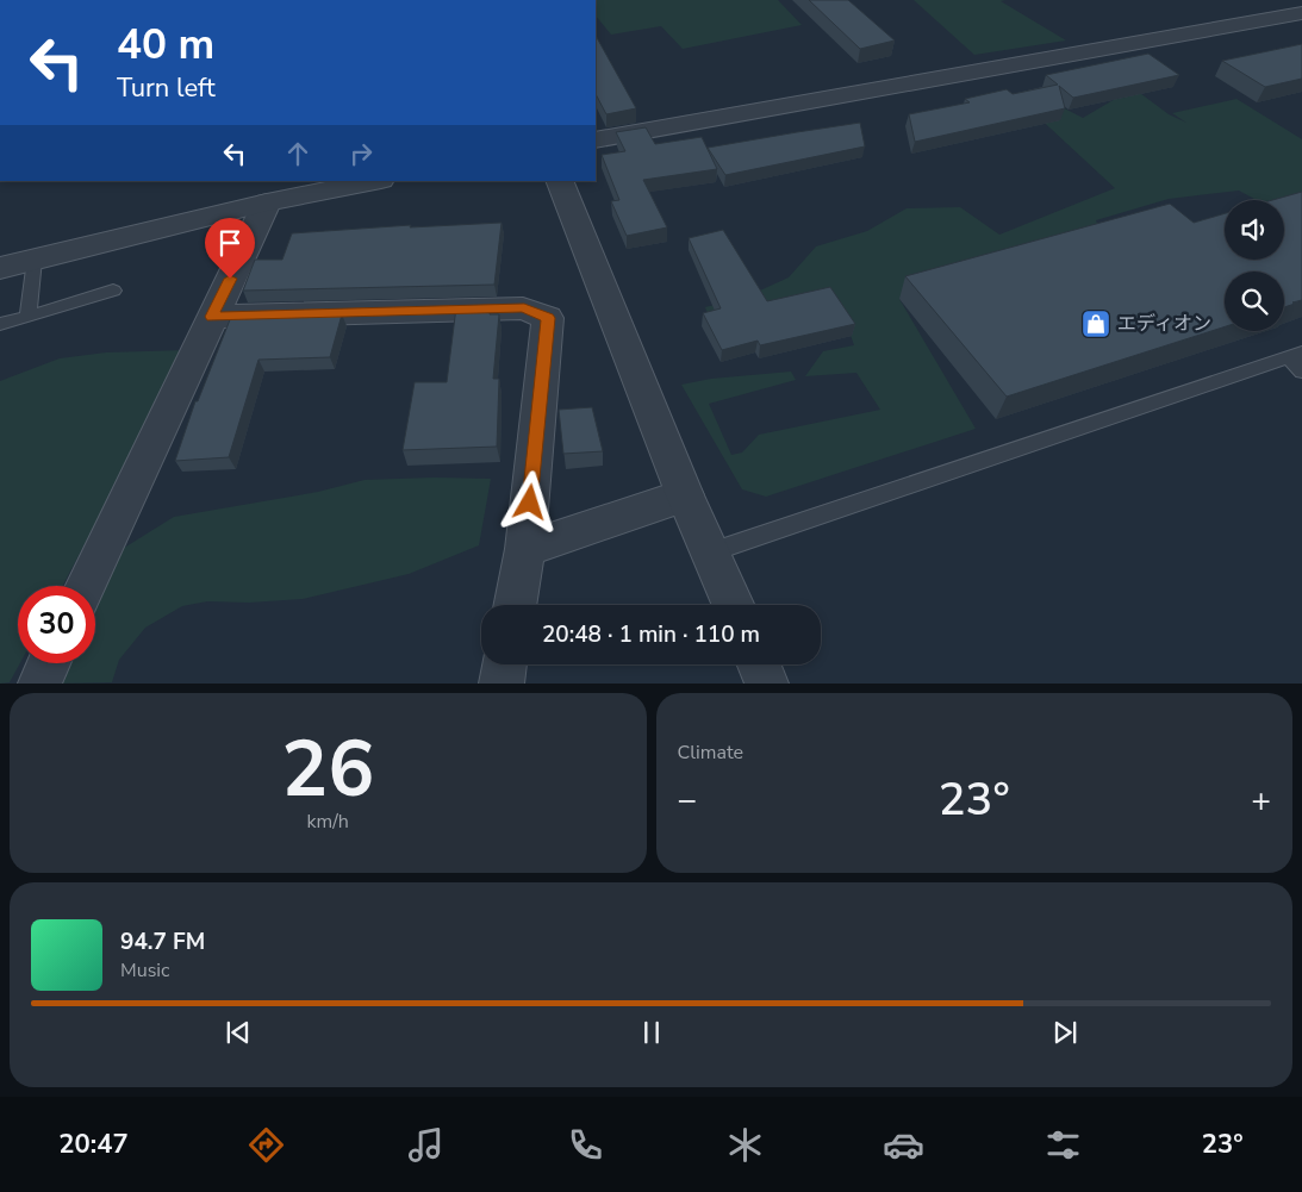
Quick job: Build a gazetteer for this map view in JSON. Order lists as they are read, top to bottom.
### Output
{
  "places": {
    "shop": ["エディオン"]
  },
  "page": {
    "turn": ["40 m", "Turn left"],
    "limit": "30",
    "trip": "20:48 · 1 min · 110 m",
    "tile": [
      ["26", "km/h"],
      "Climate"
    ],
    "heat": ["−", "23°", "+"],
    "song": ["94.7 FM", "Music"],
    "tabs": ["20:47", "23°"]
  }
}
